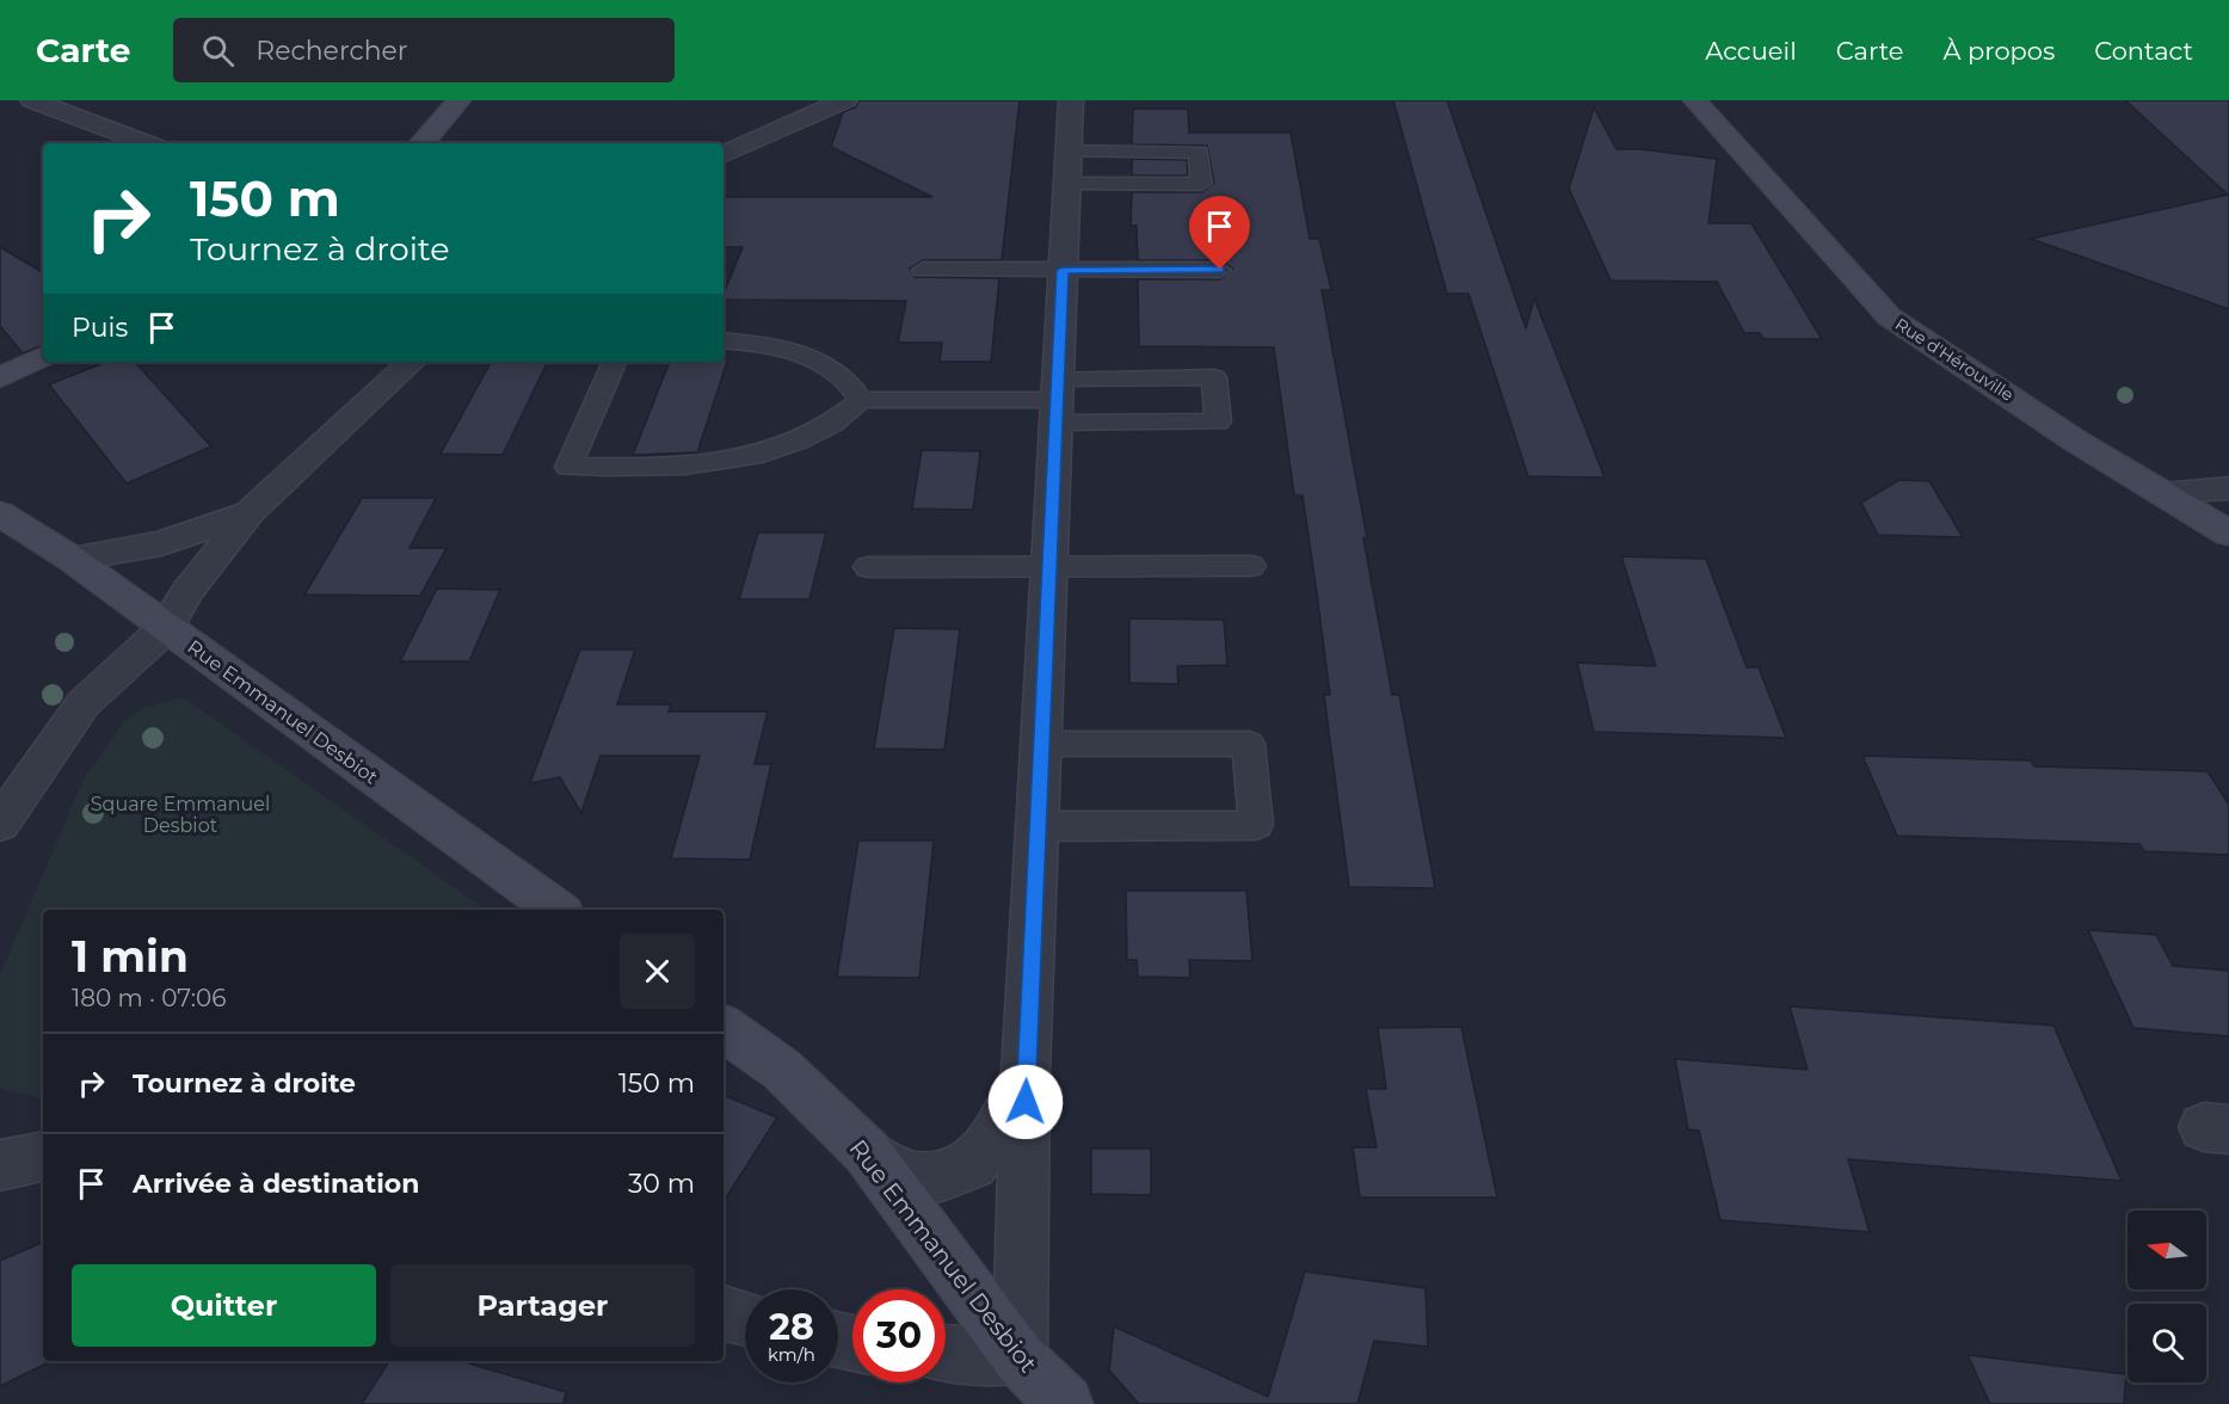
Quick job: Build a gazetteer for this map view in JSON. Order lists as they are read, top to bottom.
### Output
{
  "streets": {
    "street": ["Rue d'Hérouville", "Rue Emmanuel Desbiot"]
  },
  "parks": ["Square Emmanuel Desbiot"],
  "north": "left",
  "page": {
    "header": "Carte",
    "search": "Rechercher",
    "nav": [
      "Accueil",
      "Carte",
      "À propos",
      "Contact"
    ],
    "turn": ["150 m", "Tournez à droite"],
    "then": "Puis",
    "heading": ["1 min", "180 m · 07:06"],
    "list": [
      {
        "name": "Tournez à droite",
        "value": "150 m"
      },
      {
        "name": "Arrivée à destination",
        "value": "30 m"
      }
    ],
    "buttons": ["Quitter", "Partager"],
    "speed": "28 km/h",
    "limit": "30"
  }
}
